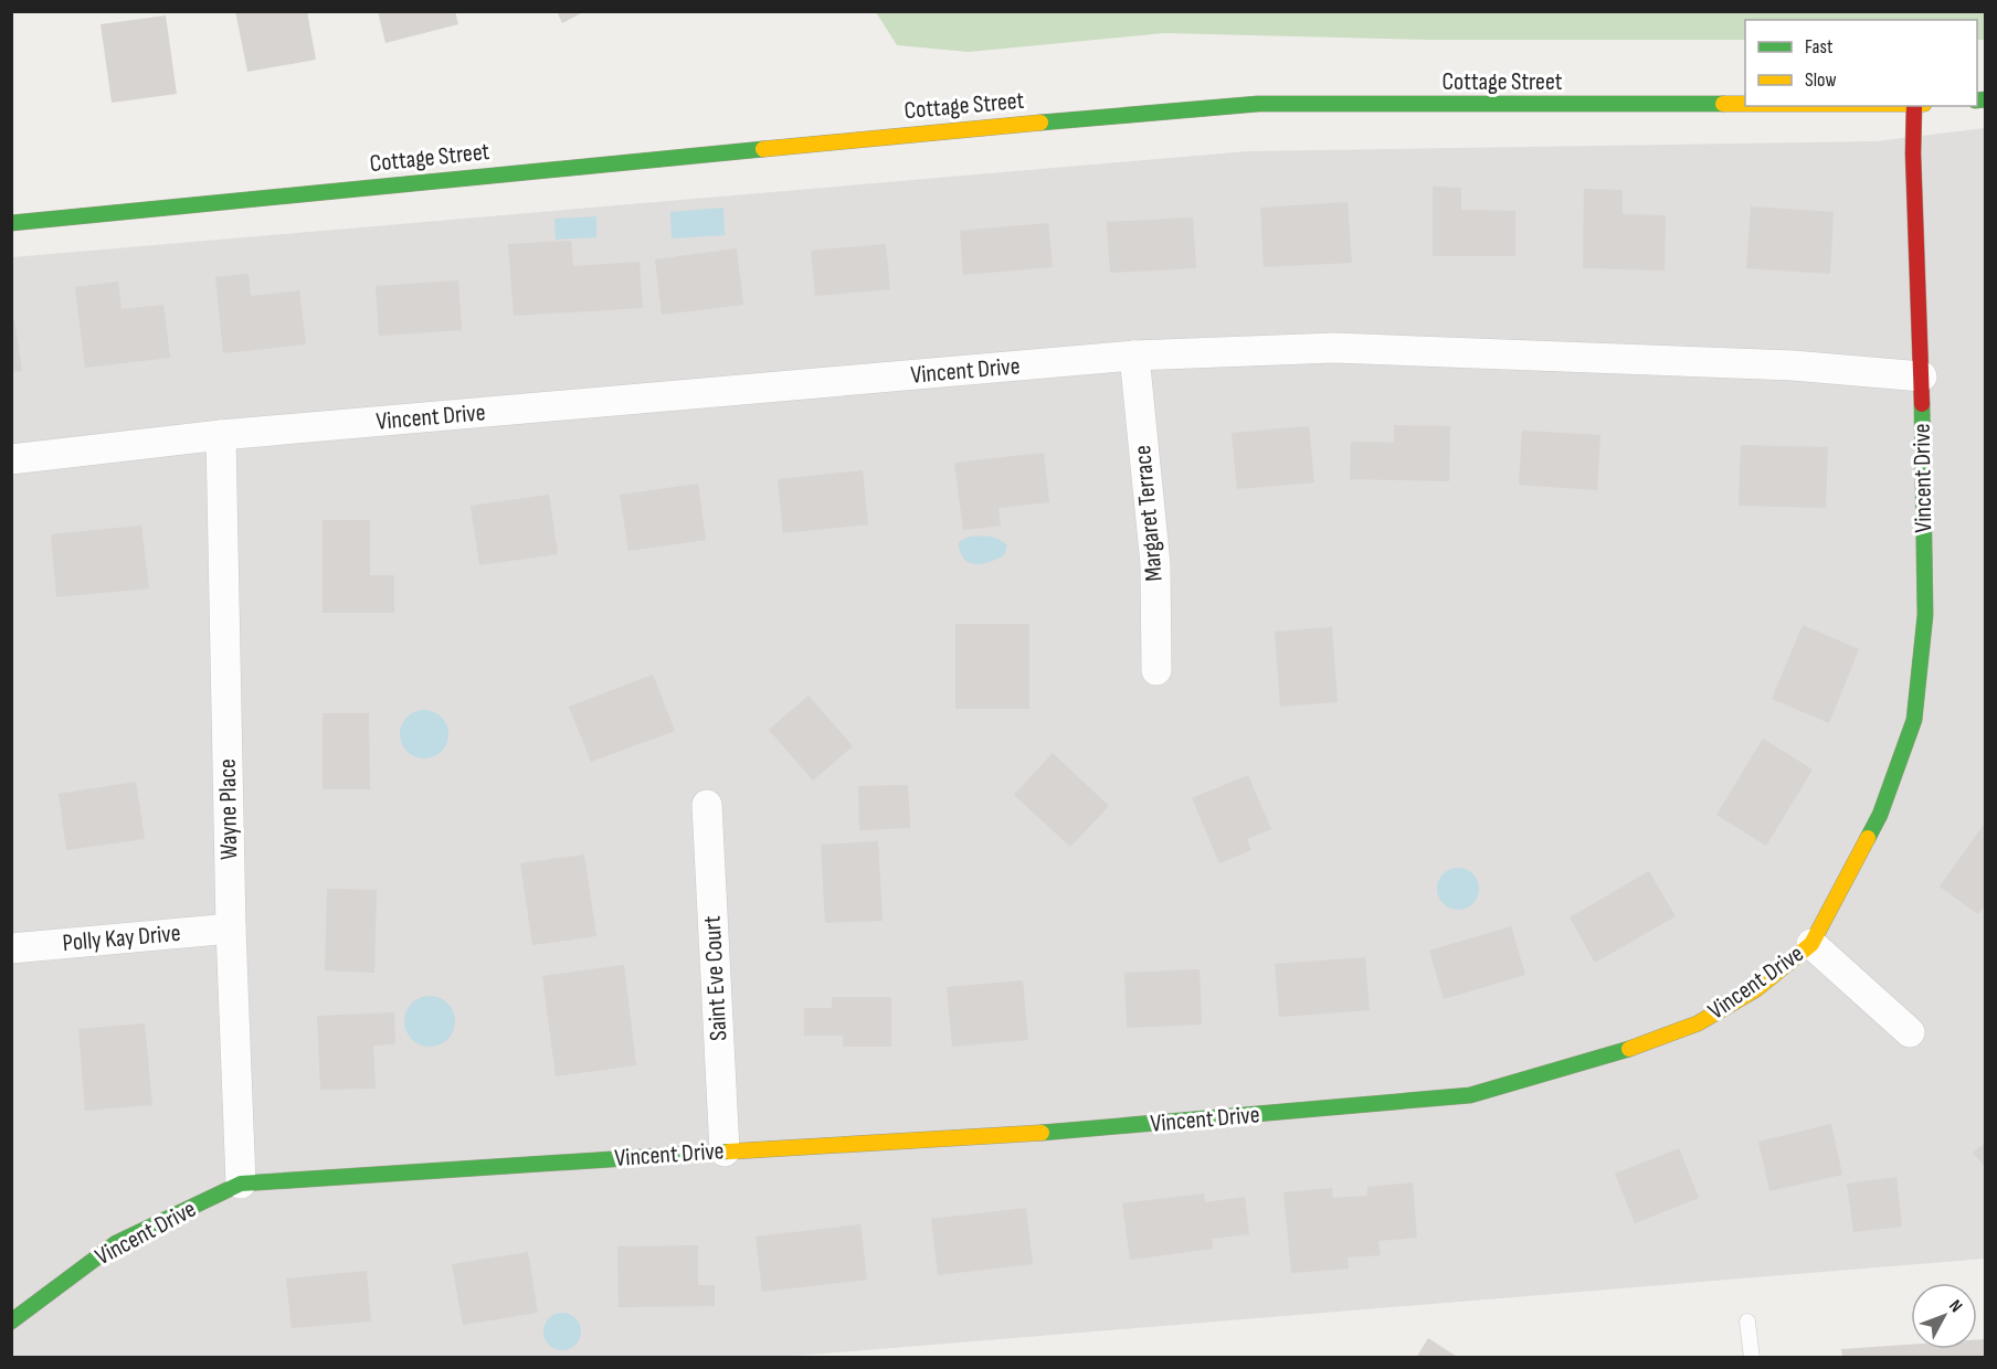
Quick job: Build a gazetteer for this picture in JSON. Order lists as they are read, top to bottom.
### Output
{
  "streets": {
    "street": [
      "Cottage Street",
      "Vincent Drive",
      "Margaret Terrace",
      "Wayne Place",
      "Polly Kay Drive",
      "Saint Eve Court"
    ]
  },
  "crossings": [
    ["Vincent Drive", "Margaret Terrace"],
    ["Vincent Drive", "Wayne Place"],
    ["Vincent Drive", "Saint Eve Court"],
    ["Wayne Place", "Polly Kay Drive"]
  ],
  "legend": ["Fast", "Slow"],
  "north": "top right"
}
